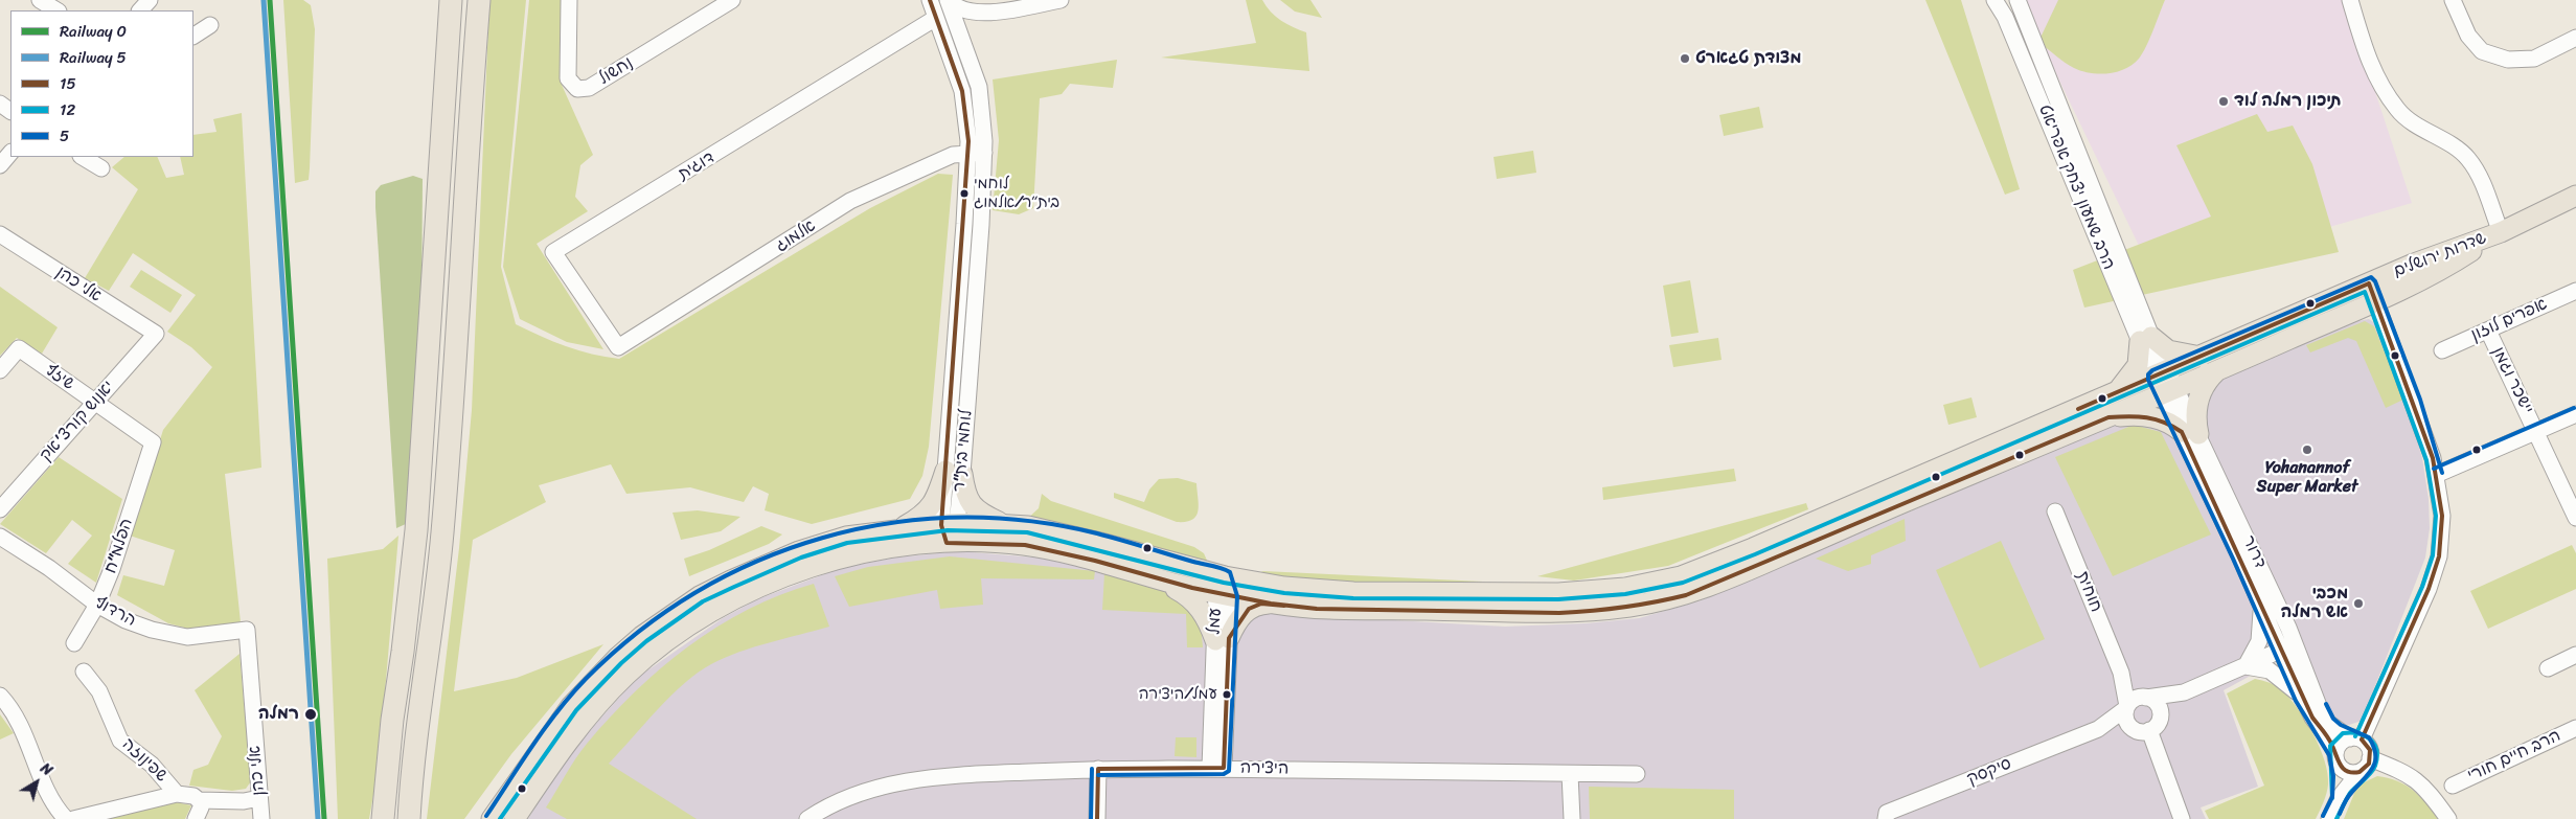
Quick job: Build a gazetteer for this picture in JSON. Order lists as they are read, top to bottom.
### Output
{
  "streets": {
    "main road": ["שדרות ירושלים"],
    "street": [
      "נחשול",
      "דוגית",
      "הרב שמעון יצחק אפריאט",
      "אלמוג",
      "אלי כהן",
      "אפרים לוזון",
      "שיזף",
      "יישכר וגמן",
      "יאנוש קורצ'אק",
      "לוחמי בית\"ר",
      "הפלמ\"ח",
      "דרור",
      "חוחית",
      "הרדוף",
      "עמל",
      "הרב חיים חורי",
      "שפינוזה",
      "היצירה",
      "סיקסק"
    ]
  },
  "crossings": [
    ["דוגית", "אלמוג"],
    ["דוגית", "לוחמי בית\"ר"],
    ["הרב שמעון יצחק אפריאט", "שדרות ירושלים"],
    ["הרב שמעון יצחק אפריאט", "דרור"],
    ["אלמוג", "לוחמי בית\"ר"],
    ["שדרות ירושלים", "לוחמי בית\"ר"],
    ["שדרות ירושלים", "דרור"],
    ["שדרות ירושלים", "עמל"],
    ["אלי כהן", "יאנוש קורצ'אק"],
    ["אלי כהן", "הרדוף"],
    ["אפרים לוזון", "יישכר וגמן"],
    ["שיזף", "יאנוש קורצ'אק"],
    ["שיזף", "הפלמ\"ח"],
    ["הפלמ\"ח", "הרדוף"],
    ["דרור", "סיקסק"],
    ["חוחית", "סיקסק"],
    ["עמל", "היצירה"]
  ],
  "places": [
    "מצודת טגארט",
    "תיכון רמלה לוד",
    "לוחמי בית״ר/אלמוג",
    "Yohanannof Super Market",
    "מכבי אש רמלה",
    "עמל/היצירה",
    "רמלה"
  ],
  "lines": [
    "rail line 0",
    "rail line 5",
    "transit line 15",
    "transit line 5",
    "transit line 12"
  ],
  "legend": [
    "Railway 0",
    "Railway 5",
    "15",
    "12",
    "5"
  ],
  "north": "top right"
}
